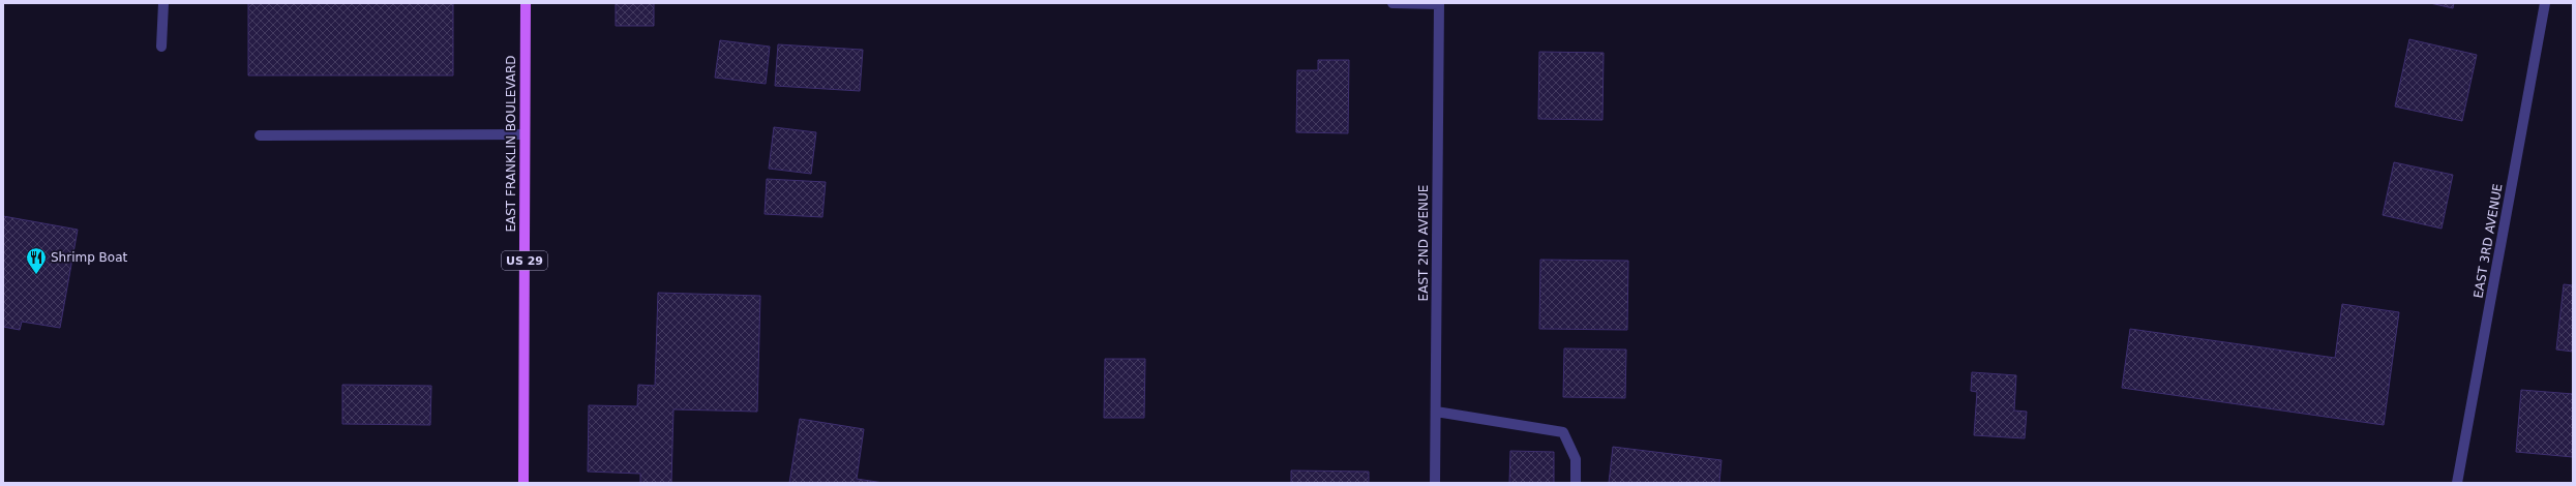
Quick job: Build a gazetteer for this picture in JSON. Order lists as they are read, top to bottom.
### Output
{
  "streets": {
    "main road": ["EAST FRANKLIN BOULEVARD", "US 29"],
    "street": ["EAST 3RD AVENUE", "EAST 2ND AVENUE"]
  },
  "places": {
    "restaurant": ["Shrimp Boat"]
  }
}
